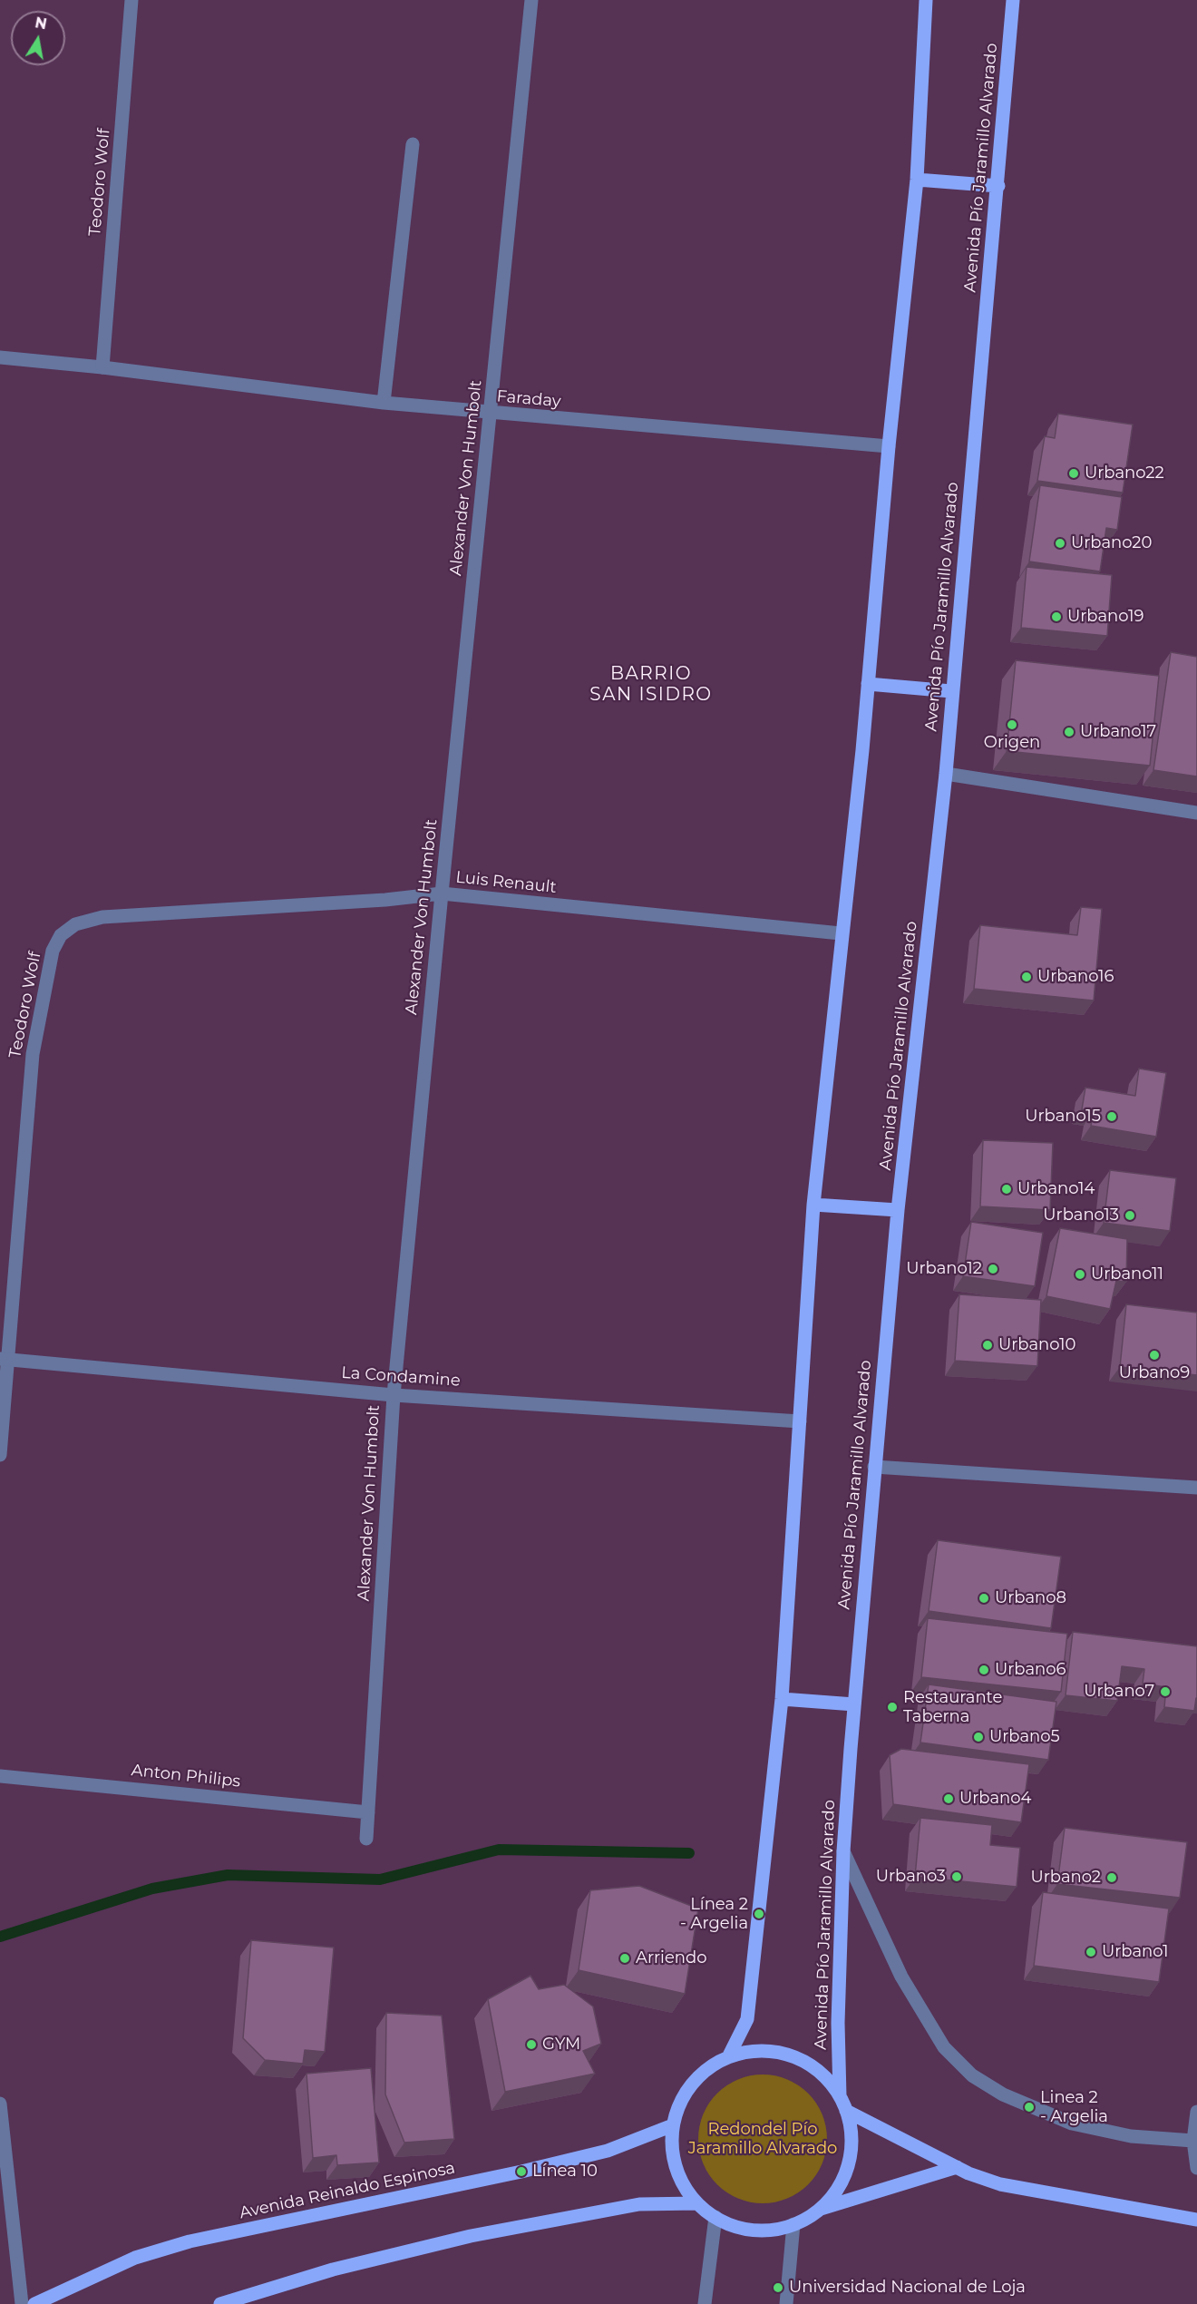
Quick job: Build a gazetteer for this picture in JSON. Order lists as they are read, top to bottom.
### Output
{
  "streets": {
    "main road": ["Avenida Pío Jaramillo Alvarado", "Avenida Reinaldo Espinosa"],
    "street": [
      "Teodoro Wolf",
      "Faraday",
      "Alexander Von Humbolt",
      "Luis Renault",
      "La Condamine",
      "Anton Philips"
    ]
  },
  "crossings": [
    ["Avenida Pío Jaramillo Alvarado", "Avenida Reinaldo Espinosa"],
    ["Teodoro Wolf", "Faraday"],
    ["Teodoro Wolf", "Luis Renault"],
    ["Teodoro Wolf", "La Condamine"],
    ["Faraday", "Alexander Von Humbolt"],
    ["Alexander Von Humbolt", "Luis Renault"],
    ["Alexander Von Humbolt", "La Condamine"],
    ["Alexander Von Humbolt", "Anton Philips"]
  ],
  "districts": ["BARRIO SAN ISIDRO"],
  "parks": ["Redondel Pío Jaramillo Alvarado"],
  "places": [
    "Urbano22",
    "Urbano20",
    "Urbano19",
    "Origen",
    "Urbano17",
    "Urbano16",
    "Urbano15",
    "Urbano14",
    "Urbano13",
    "Urbano12",
    "Urbano11",
    "Urbano10",
    "Urbano9",
    "Urbano8",
    "Urbano6",
    "Urbano7",
    "Restaurante Taberna",
    "Urbano5",
    "Urbano4",
    "Urbano3",
    "Urbano2",
    "Línea 2 - Argelia",
    "Urbano1",
    "Arriendo",
    "GYM",
    "Linea 2 - Argelia",
    "Línea 10",
    "Universidad Nacional de Loja"
  ],
  "north": "top"
}
